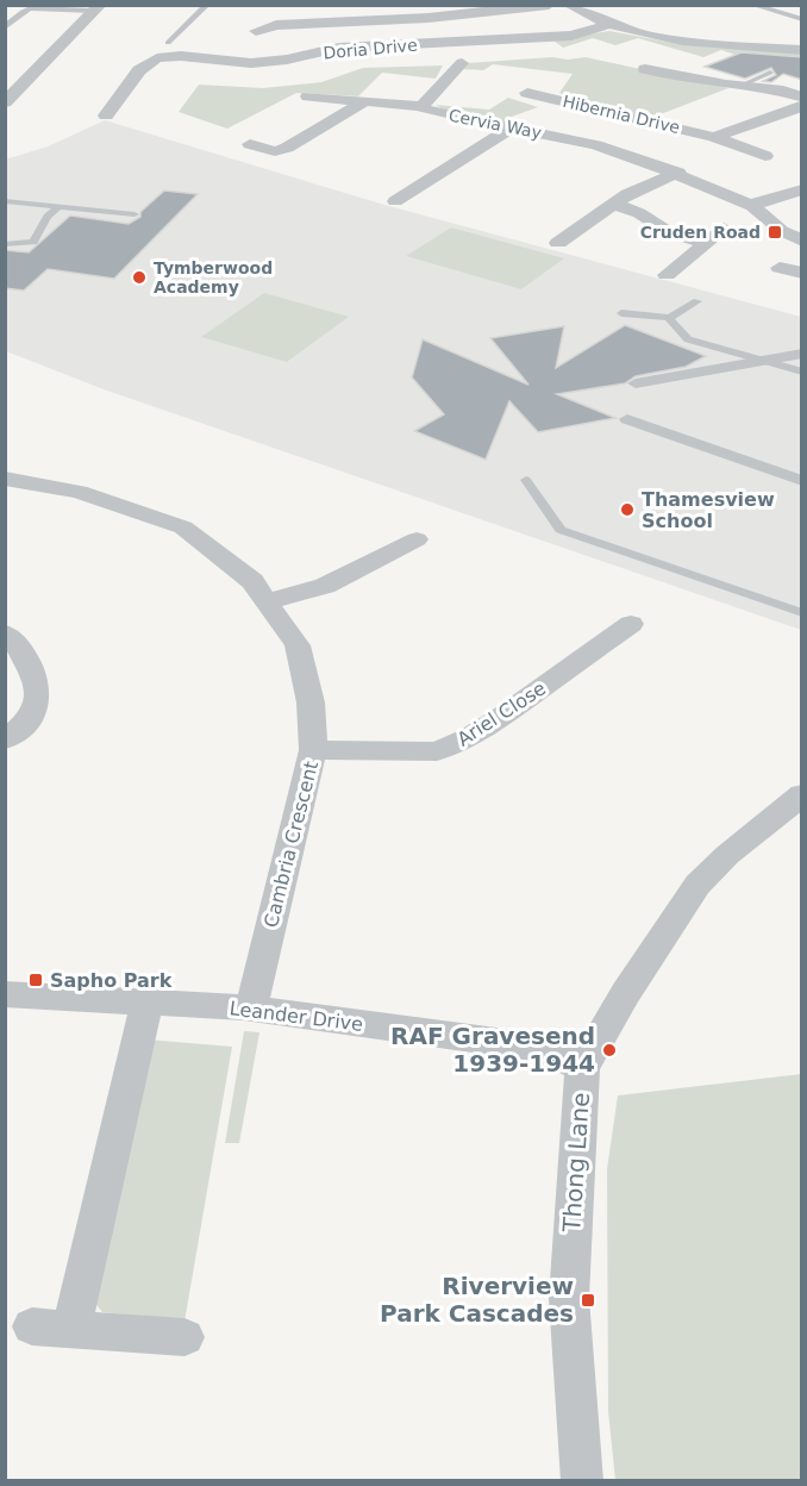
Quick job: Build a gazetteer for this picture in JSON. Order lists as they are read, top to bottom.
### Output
{
  "streets": {
    "street": [
      "Doria Drive",
      "Hibernia Drive",
      "Cervia Way",
      "Ariel Close",
      "Cambria Crescent",
      "Leander Drive",
      "Thong Lane"
    ]
  },
  "crossings": [
    ["Ariel Close", "Cambria Crescent"],
    ["Cambria Crescent", "Leander Drive"],
    ["Leander Drive", "Thong Lane"]
  ],
  "places": {
    "transit": ["Cruden Road", "Sapho Park", "Riverview Park Cascades"],
    "other": ["Tymberwood Academy", "Thamesview School", "RAF Gravesend 1939-1944"]
  }
}
